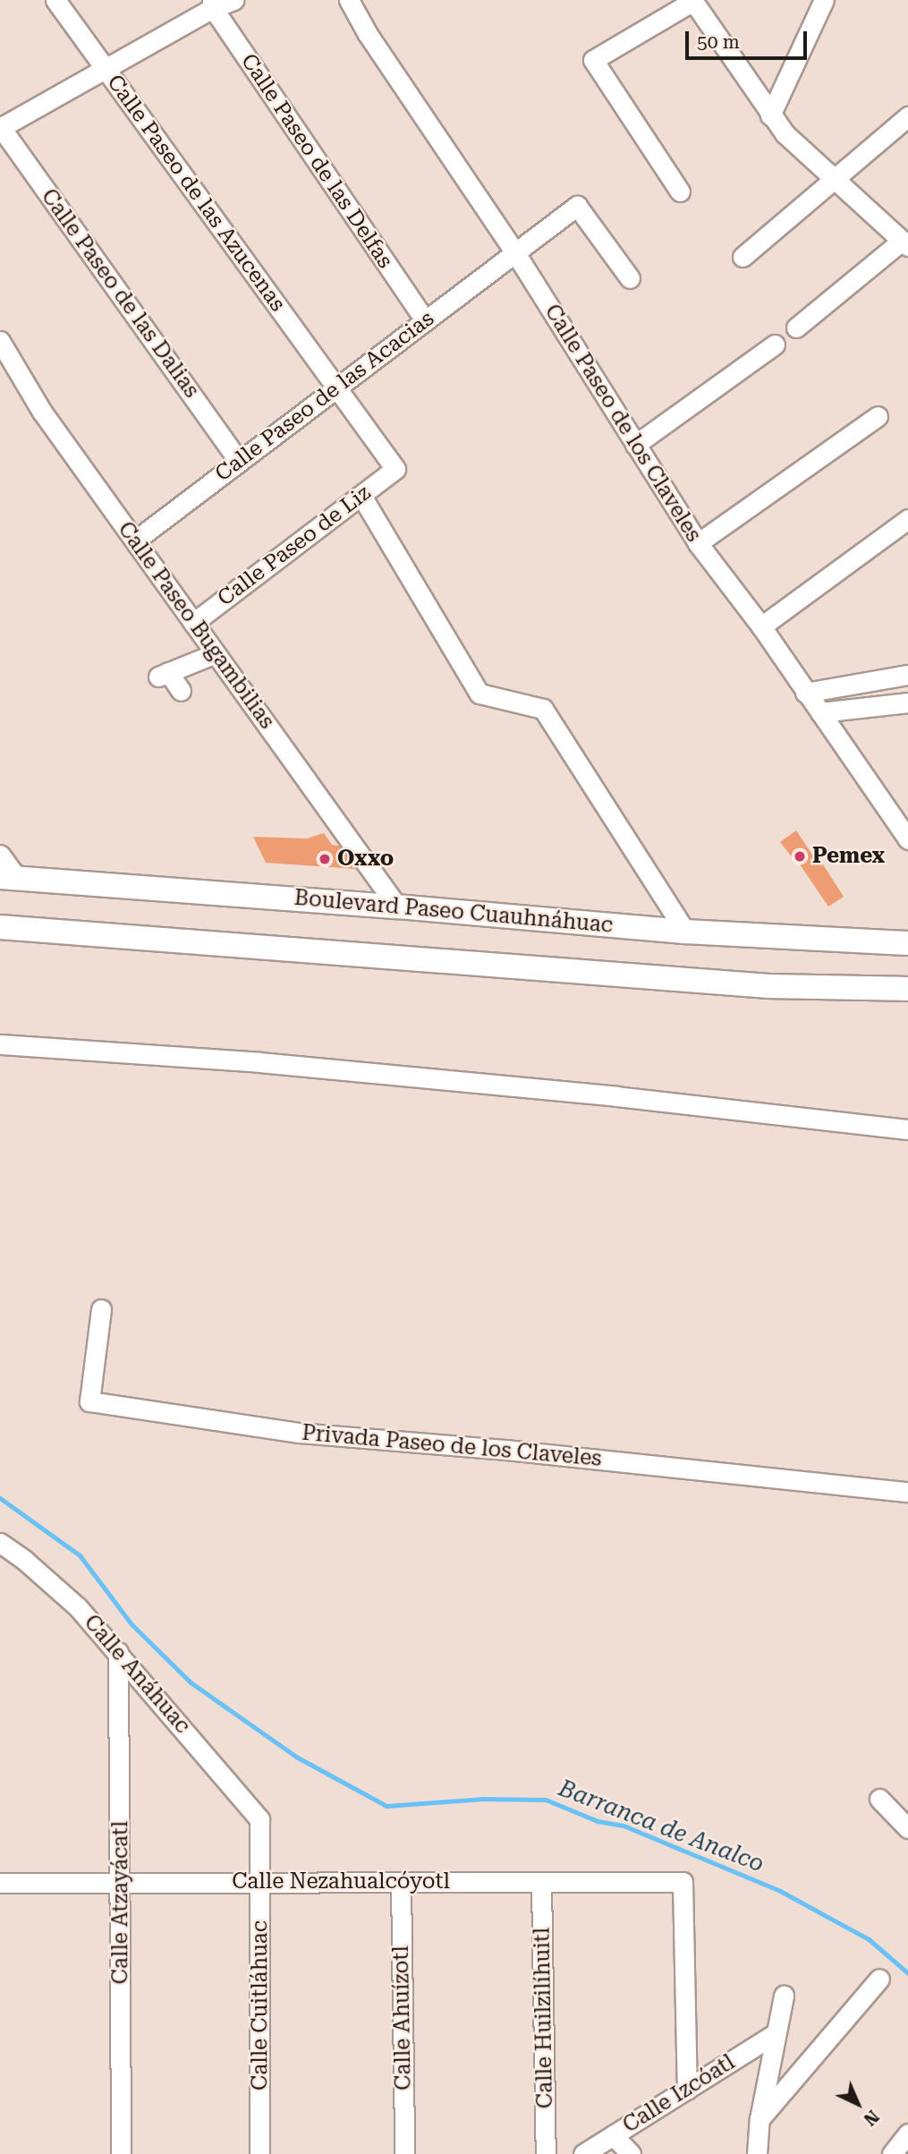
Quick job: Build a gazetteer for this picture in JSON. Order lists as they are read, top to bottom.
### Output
{
  "streets": {
    "main road": ["Boulevard Paseo Cuauhnáhuac"],
    "street": [
      "Calle Paseo de las Delfas",
      "Calle Paseo de las Azucenas",
      "Calle Paseo de las Dalias",
      "Calle Paseo de las Acacias",
      "Calle Paseo de los Claveles",
      "Calle Paseo de Liz",
      "Calle Paseo Bugambilias",
      "Privada Paseo de los Claveles",
      "Calle Anáhuac",
      "Calle Nezahualcóyotl",
      "Calle Atzayácatl",
      "Calle Cuitláhuac",
      "Calle Ahuízotl",
      "Calle Huilzilíhuitl",
      "Calle Izcóatl"
    ]
  },
  "crossings": [
    ["Calle Paseo de las Delfas", "Calle Paseo de las Acacias"],
    ["Calle Paseo de las Azucenas", "Calle Paseo de las Acacias"],
    ["Calle Paseo de las Azucenas", "Calle Paseo de Liz"],
    ["Calle Paseo de las Dalias", "Calle Paseo de las Acacias"],
    ["Calle Paseo de las Acacias", "Calle Paseo de los Claveles"],
    ["Calle Paseo de las Acacias", "Calle Paseo Bugambilias"],
    ["Calle Paseo de Liz", "Calle Paseo Bugambilias"],
    ["Calle Paseo Bugambilias", "Boulevard Paseo Cuauhnáhuac"],
    ["Calle Anáhuac", "Calle Atzayácatl"],
    ["Calle Anáhuac", "Calle Cuitláhuac"],
    ["Calle Nezahualcóyotl", "Calle Atzayácatl"],
    ["Calle Nezahualcóyotl", "Calle Cuitláhuac"],
    ["Calle Nezahualcóyotl", "Calle Ahuízotl"],
    ["Calle Nezahualcóyotl", "Calle Huilzilíhuitl"],
    ["Calle Nezahualcóyotl", "Calle Izcóatl"]
  ],
  "water": ["Barranca de Analco"],
  "places": ["Pemex", "Oxxo"],
  "scale_bar": "50 m",
  "north": "bottom right"
}
